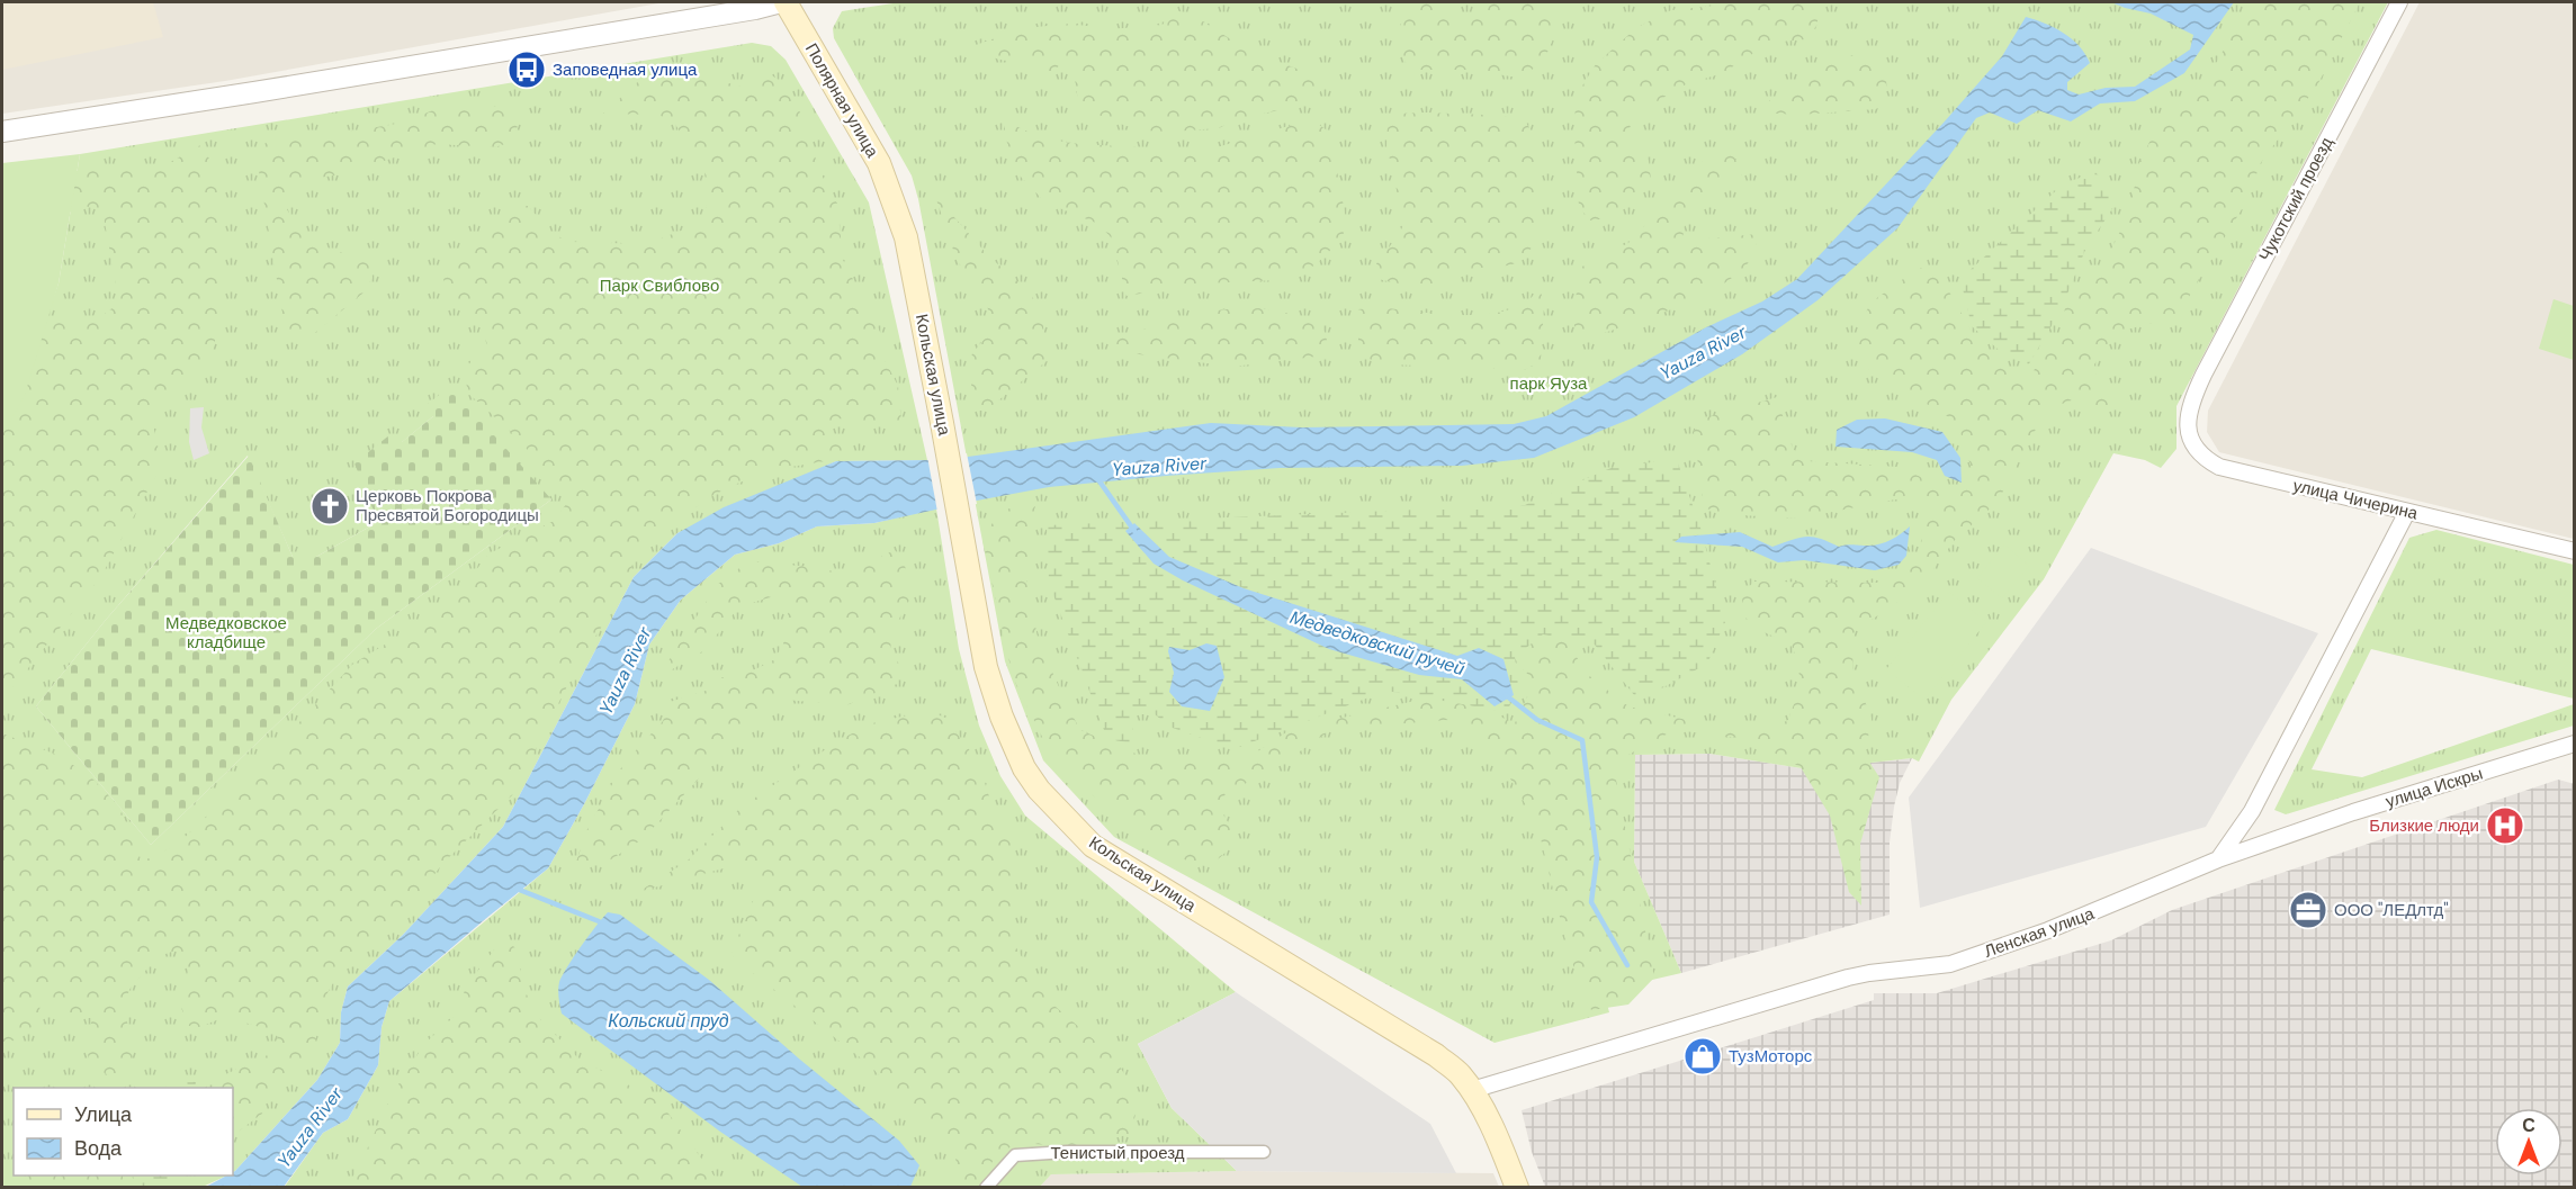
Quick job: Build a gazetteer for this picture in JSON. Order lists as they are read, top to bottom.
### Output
{
  "streets": {
    "main road": ["Полярная улица", "Кольская улица"],
    "street": [
      "Чукотский проезд",
      "улица Чичерина",
      "улица Искры",
      "Ленская улица",
      "Тенистый проезд"
    ]
  },
  "crossings": [
    ["Полярная улица", "Кольская улица"],
    ["Чукотский проезд", "улица Чичерина"],
    ["Кольская улица", "Ленская улица"],
    ["улица Искры", "Ленская улица"]
  ],
  "water": ["Yauza River", "Медведковский ручей", "Кольский пруд"],
  "parks": ["Парк Свиблово", "парк Яуза", "Медведковское кладбище"],
  "places": {
    "bus stop": ["Заповедная улица"],
    "church": ["Церковь Покрова Пресвятой Богородицы"],
    "hospital": ["Близкие люди"],
    "office": ["ООО \"ЛЕДлтд\""],
    "shop": ["ТузМоторс"]
  },
  "legend": ["Улица", "Вода"],
  "north": "top"
}
